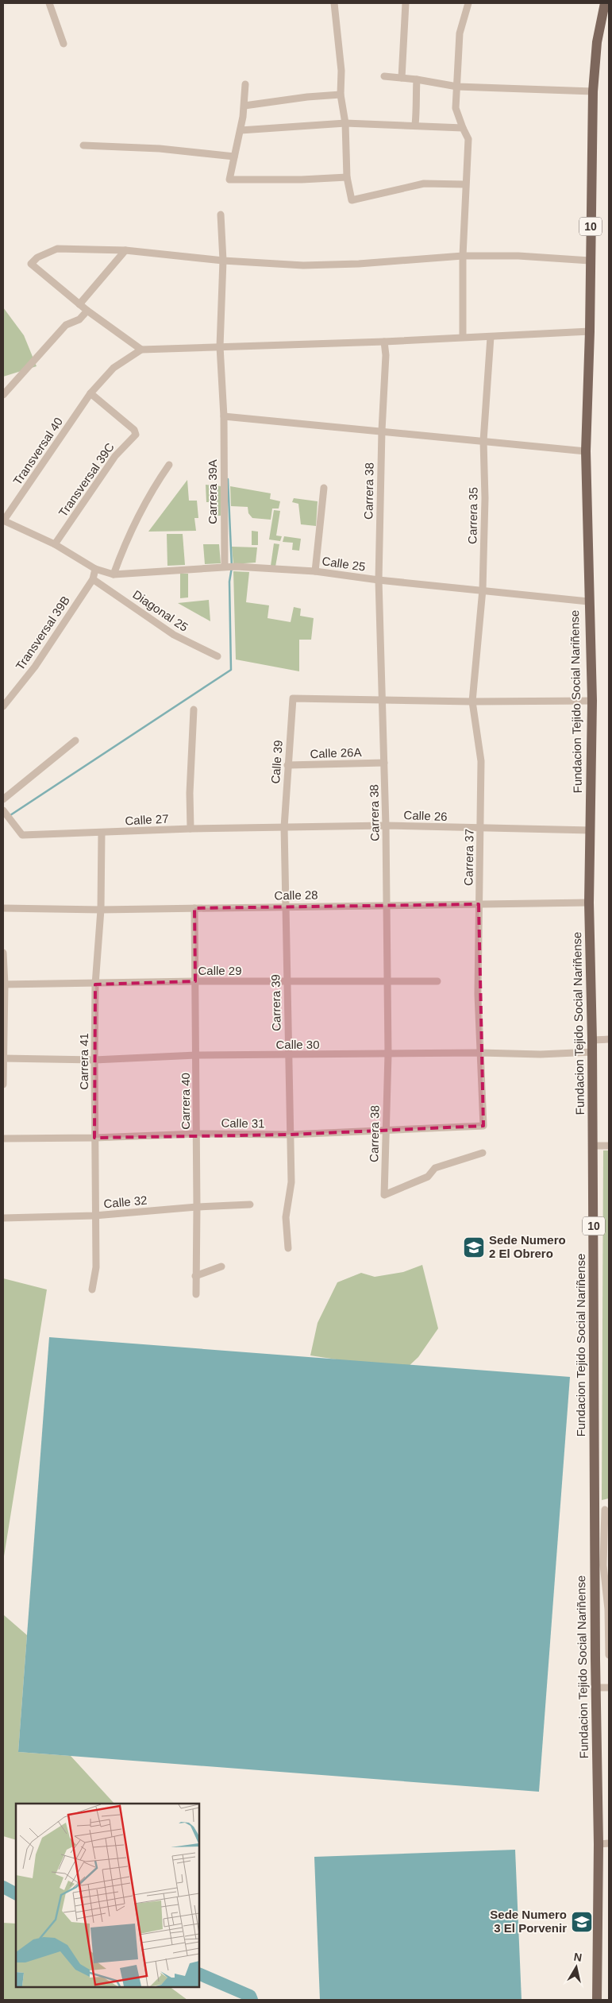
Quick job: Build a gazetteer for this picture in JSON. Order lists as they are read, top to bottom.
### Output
{
  "streets": {
    "main road": ["10", "Fundacion Tejido Social Nariñense"],
    "street": [
      "Transversal 40",
      "Transversal 39C",
      "Carrera 38",
      "Carrera 39A",
      "Carrera 35",
      "Calle 25",
      "Diagonal 25",
      "Transversal 39B",
      "Calle 26A",
      "Calle 39",
      "Calle 26",
      "Calle 27",
      "Carrera 37",
      "Calle 28",
      "Calle 29",
      "Carrera 39",
      "Calle 30",
      "Carrera 41",
      "Carrera 40",
      "Calle 31",
      "Calle 32"
    ]
  },
  "crossings": [
    ["10", "Fundacion Tejido Social Nariñense"],
    ["Transversal 40", "Transversal 39C"],
    ["Carrera 38", "Calle 25"],
    ["Carrera 38", "Calle 26A"],
    ["Carrera 38", "Calle 39"],
    ["Carrera 38", "Calle 26"],
    ["Carrera 38", "Calle 28"],
    ["Carrera 38", "Calle 29"],
    ["Carrera 38", "Calle 30"],
    ["Carrera 38", "Calle 31"],
    ["Carrera 39A", "Calle 25"],
    ["Carrera 35", "Calle 25"],
    ["Carrera 35", "Carrera 37"],
    ["Calle 25", "Transversal 39B"],
    ["Calle 25", "Fundacion Tejido Social Nariñense"],
    ["Calle 25", "Carrera 37"],
    ["Diagonal 25", "Transversal 39B"],
    ["Fundacion Tejido Social Nariñense", "Calle 26"],
    ["Fundacion Tejido Social Nariñense", "Calle 28"],
    ["Fundacion Tejido Social Nariñense", "Calle 30"],
    ["Calle 26A", "Calle 39"],
    ["Calle 39", "Calle 26"],
    ["Calle 39", "Calle 27"],
    ["Calle 39", "Carrera 39"],
    ["Calle 26", "Calle 27"],
    ["Calle 26", "Carrera 37"],
    ["Calle 26", "Carrera 39"],
    ["Calle 27", "Carrera 39"],
    ["Calle 27", "Carrera 41"],
    ["Carrera 37", "Calle 28"],
    ["Carrera 37", "Calle 30"],
    ["Carrera 37", "Calle 31"],
    ["Calle 28", "Carrera 39"],
    ["Calle 28", "Carrera 41"],
    ["Calle 28", "Carrera 40"],
    ["Calle 29", "Carrera 39"],
    ["Calle 29", "Carrera 41"],
    ["Calle 29", "Carrera 40"],
    ["Carrera 39", "Calle 30"],
    ["Carrera 39", "Calle 31"],
    ["Calle 30", "Carrera 41"],
    ["Calle 30", "Carrera 40"],
    ["Carrera 41", "Calle 31"],
    ["Carrera 41", "Calle 32"],
    ["Carrera 40", "Calle 31"],
    ["Carrera 40", "Calle 32"]
  ],
  "places": {
    "school or university": ["Sede Numero 2 El Obrero", "Sede Numero 3 El Porvenir"]
  },
  "north": "top"
}
